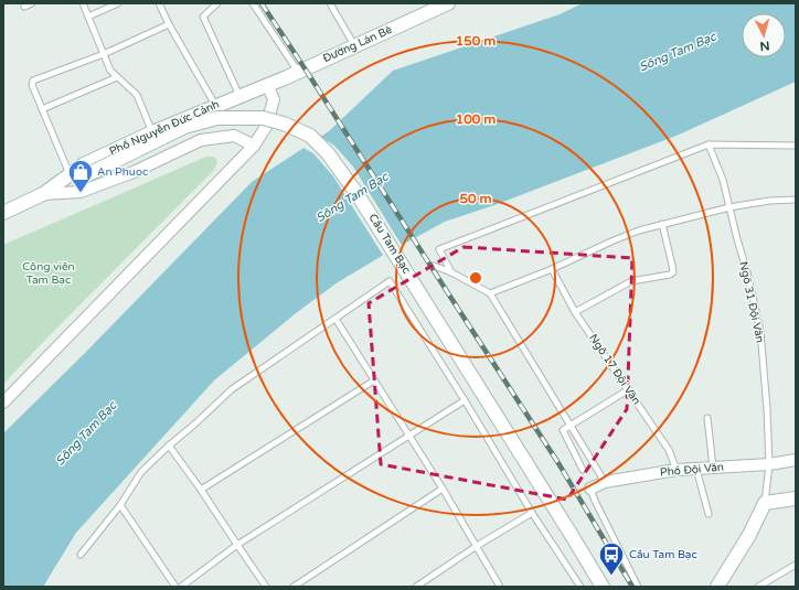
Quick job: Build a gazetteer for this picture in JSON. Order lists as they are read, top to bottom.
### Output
{
  "streets": {
    "main road": ["Đường Lán Bè", "Phố Nguyễn Đức Cảnh", "Cầu Tam Bạc"],
    "street": ["Phố Đội Văn"],
    "lane": ["Ngõ 31 Đội Văn", "Ngõ 17 Đội Văn"]
  },
  "crossings": [
    ["Đường Lán Bè", "Phố Nguyễn Đức Cảnh"],
    ["Phố Nguyễn Đức Cảnh", "Cầu Tam Bạc"],
    ["Ngõ 31 Đội Văn", "Phố Đội Văn"],
    ["Ngõ 17 Đội Văn", "Phố Đội Văn"]
  ],
  "water": ["Sông Tam Bạc"],
  "parks": ["Công viên Tam Bạc"],
  "places": {
    "shop": ["An Phuoc"],
    "bus stop": ["Cầu Tam Bạc"]
  },
  "north": "bottom",
  "rings": ["150 m", "100 m", "50 m"]
}
